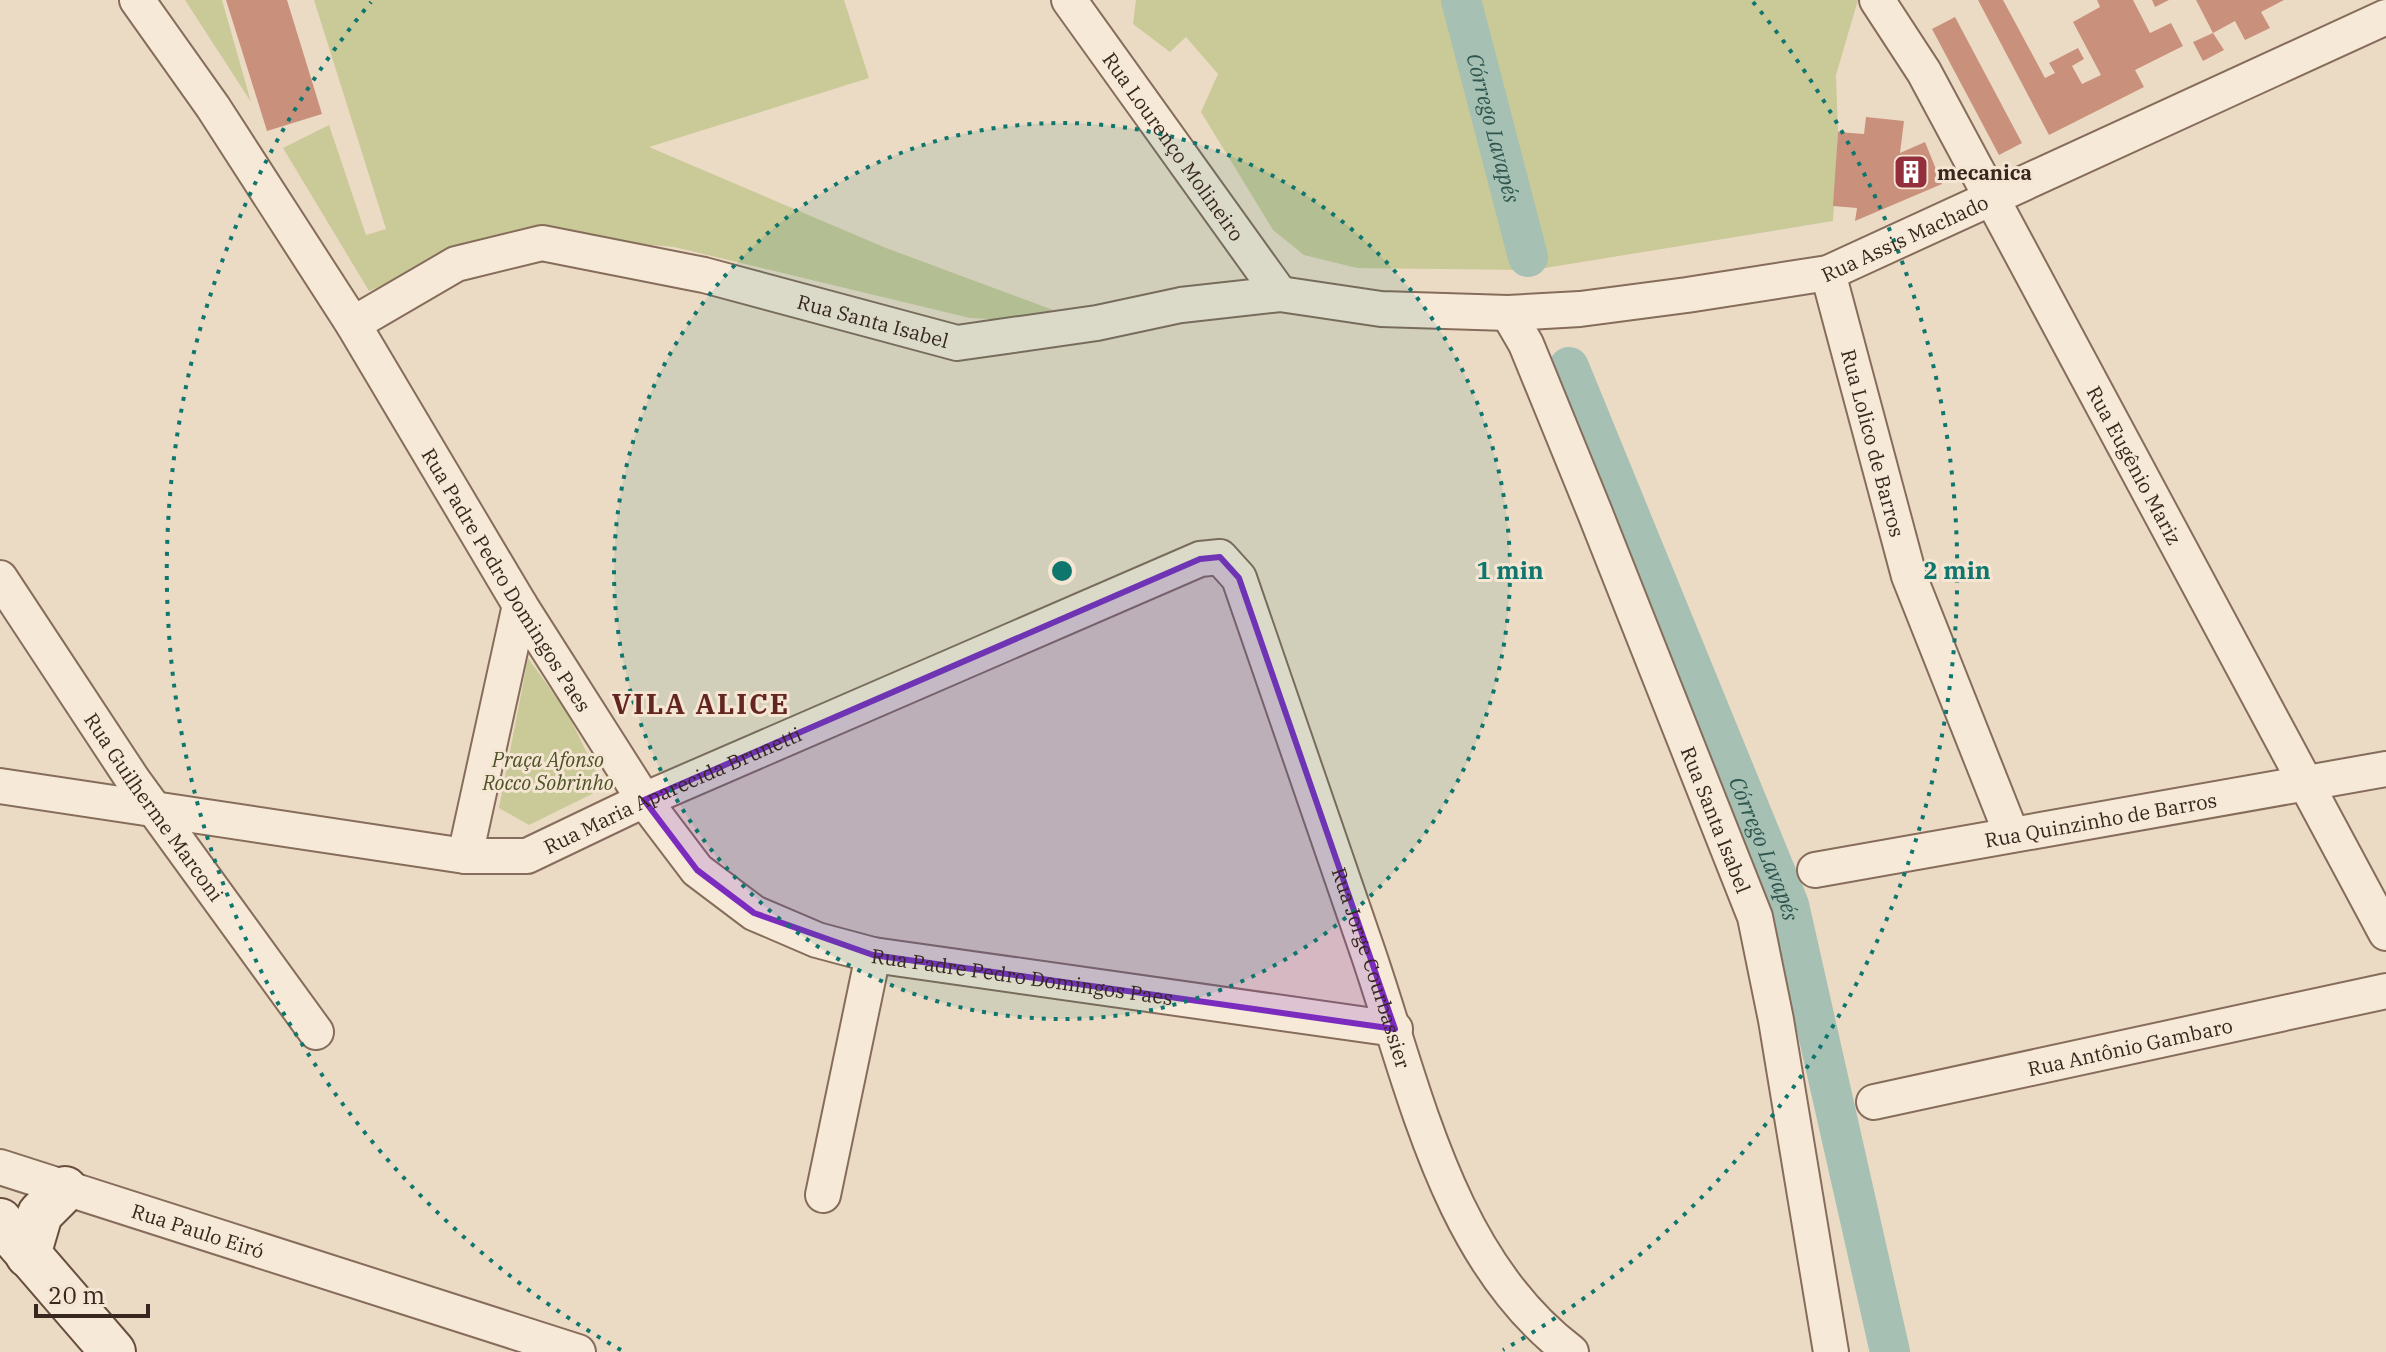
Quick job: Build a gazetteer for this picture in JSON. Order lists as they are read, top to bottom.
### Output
{
  "streets": {
    "street": [
      "Rua Lourenço Molineiro",
      "Rua Assis Machado",
      "Rua Santa Isabel",
      "Rua Lolico de Barros",
      "Rua Eugênio Mariz",
      "Rua Padre Pedro Domingos Paes",
      "Rua Maria Aparecida Brunetti",
      "Rua Guilherme Marconi",
      "Rua Quinzinho de Barros",
      "Rua Jorge Courbassier",
      "Rua Antônio Gambaro",
      "Rua Paulo Eiró"
    ]
  },
  "crossings": [
    ["Rua Lourenço Molineiro", "Rua Santa Isabel"],
    ["Rua Assis Machado", "Rua Santa Isabel"],
    ["Rua Assis Machado", "Rua Lolico de Barros"],
    ["Rua Assis Machado", "Rua Eugênio Mariz"],
    ["Rua Santa Isabel", "Rua Padre Pedro Domingos Paes"],
    ["Rua Lolico de Barros", "Rua Quinzinho de Barros"],
    ["Rua Eugênio Mariz", "Rua Quinzinho de Barros"],
    ["Rua Padre Pedro Domingos Paes", "Rua Maria Aparecida Brunetti"],
    ["Rua Padre Pedro Domingos Paes", "Rua Jorge Courbassier"],
    ["Rua Maria Aparecida Brunetti", "Rua Guilherme Marconi"],
    ["Rua Maria Aparecida Brunetti", "Rua Jorge Courbassier"]
  ],
  "districts": ["VILA ALICE"],
  "water": ["Córrego Lavapés"],
  "parks": ["Praça Afonso Rocco Sobrinho"],
  "places": {
    "building": ["mecanica"]
  },
  "scale_bar": "20 m",
  "rings": ["1 min", "2 min"]
}
